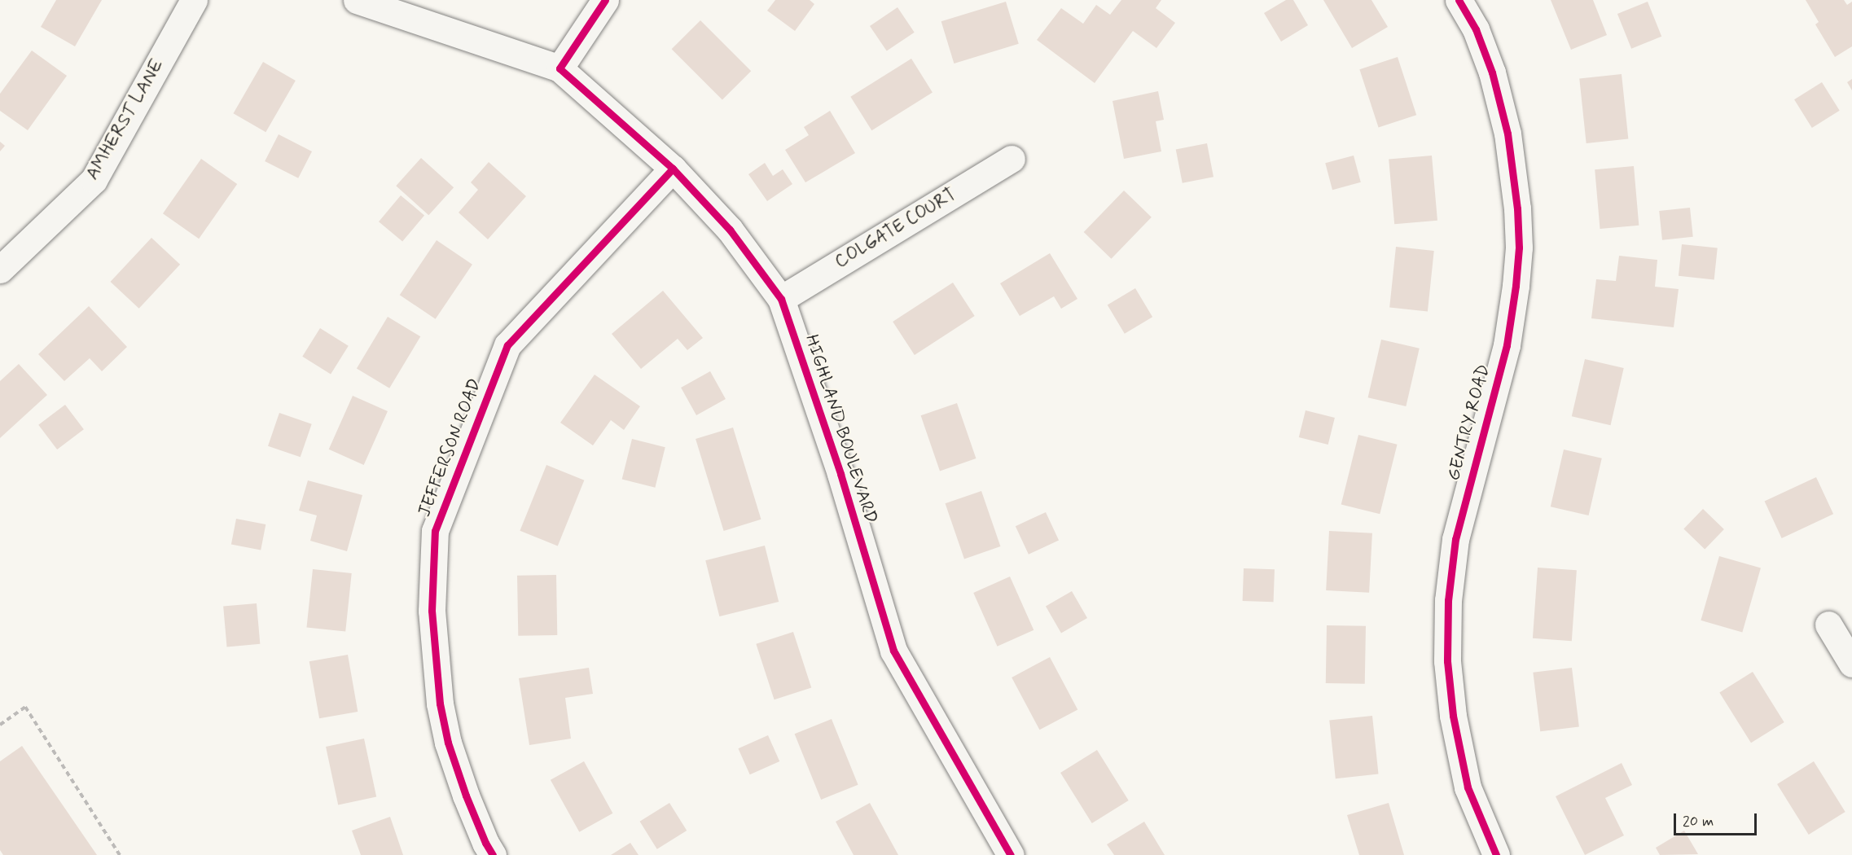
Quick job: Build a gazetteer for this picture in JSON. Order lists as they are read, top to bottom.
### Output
{
  "streets": {
    "street": [
      "AMHERST LANE",
      "COLGATE COURT",
      "GENTRY ROAD",
      "HIGHLAND BOULEVARD",
      "JEFFERSON ROAD"
    ]
  },
  "crossings": [
    ["COLGATE COURT", "HIGHLAND BOULEVARD"],
    ["HIGHLAND BOULEVARD", "JEFFERSON ROAD"]
  ],
  "scale_bar": "20 m"
}
